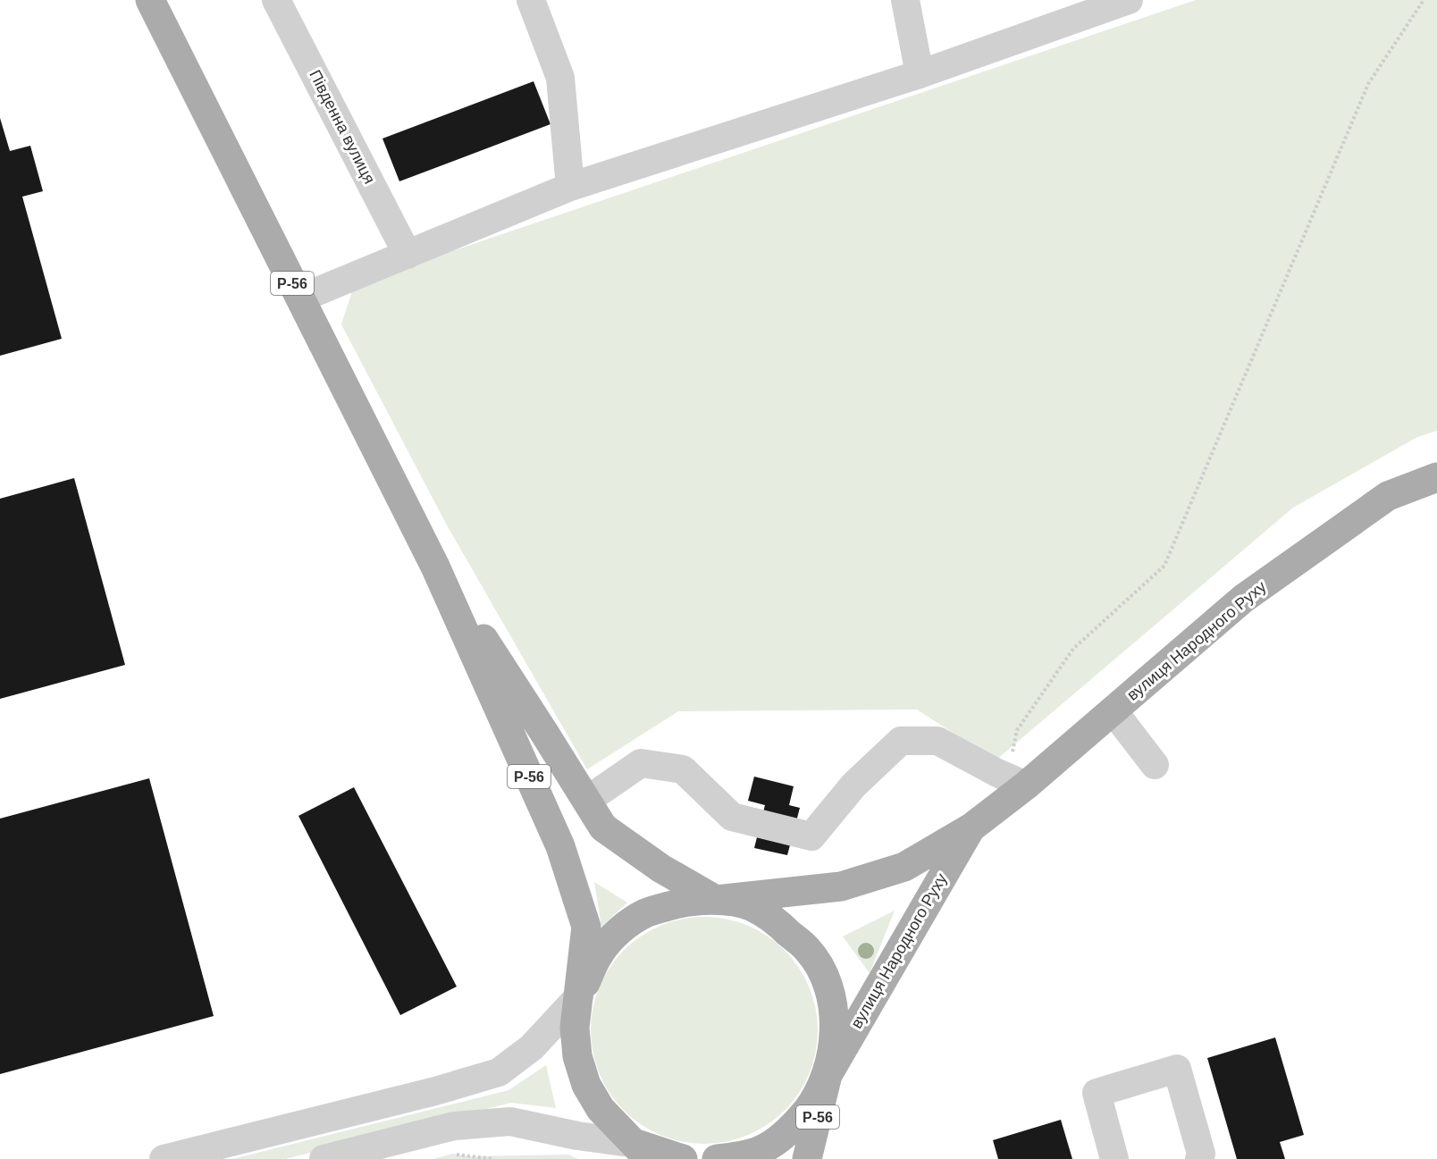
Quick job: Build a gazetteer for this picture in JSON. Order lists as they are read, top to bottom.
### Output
{
  "streets": {
    "main road": ["Р-56", "вулиця Народного Руху"],
    "street": ["Південна вулиця"]
  },
  "crossings": [
    ["Р-56", "вулиця Народного Руху"]
  ]
}
